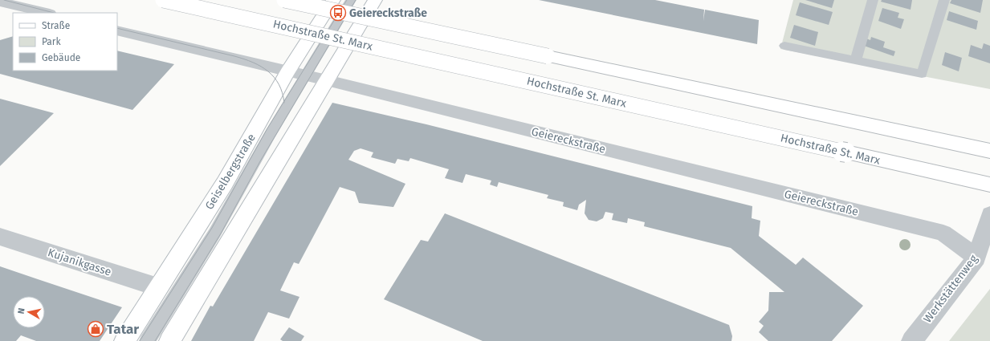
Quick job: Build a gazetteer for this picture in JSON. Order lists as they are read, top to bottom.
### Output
{
  "streets": {
    "main road": ["Hochstraße St. Marx", "Geiselbergstraße"],
    "street": ["Geiereckstraße", "Kujanikgasse", "Werkstättenweg"]
  },
  "crossings": [
    ["Geiereckstraße", "Geiselbergstraße"],
    ["Geiereckstraße", "Werkstättenweg"],
    ["Geiselbergstraße", "Kujanikgasse"]
  ],
  "places": {
    "bus stop": ["Geiereckstraße"],
    "shop": ["Tatar"]
  },
  "legend": ["Straße", "Park", "Gebäude"],
  "north": "left"
}
